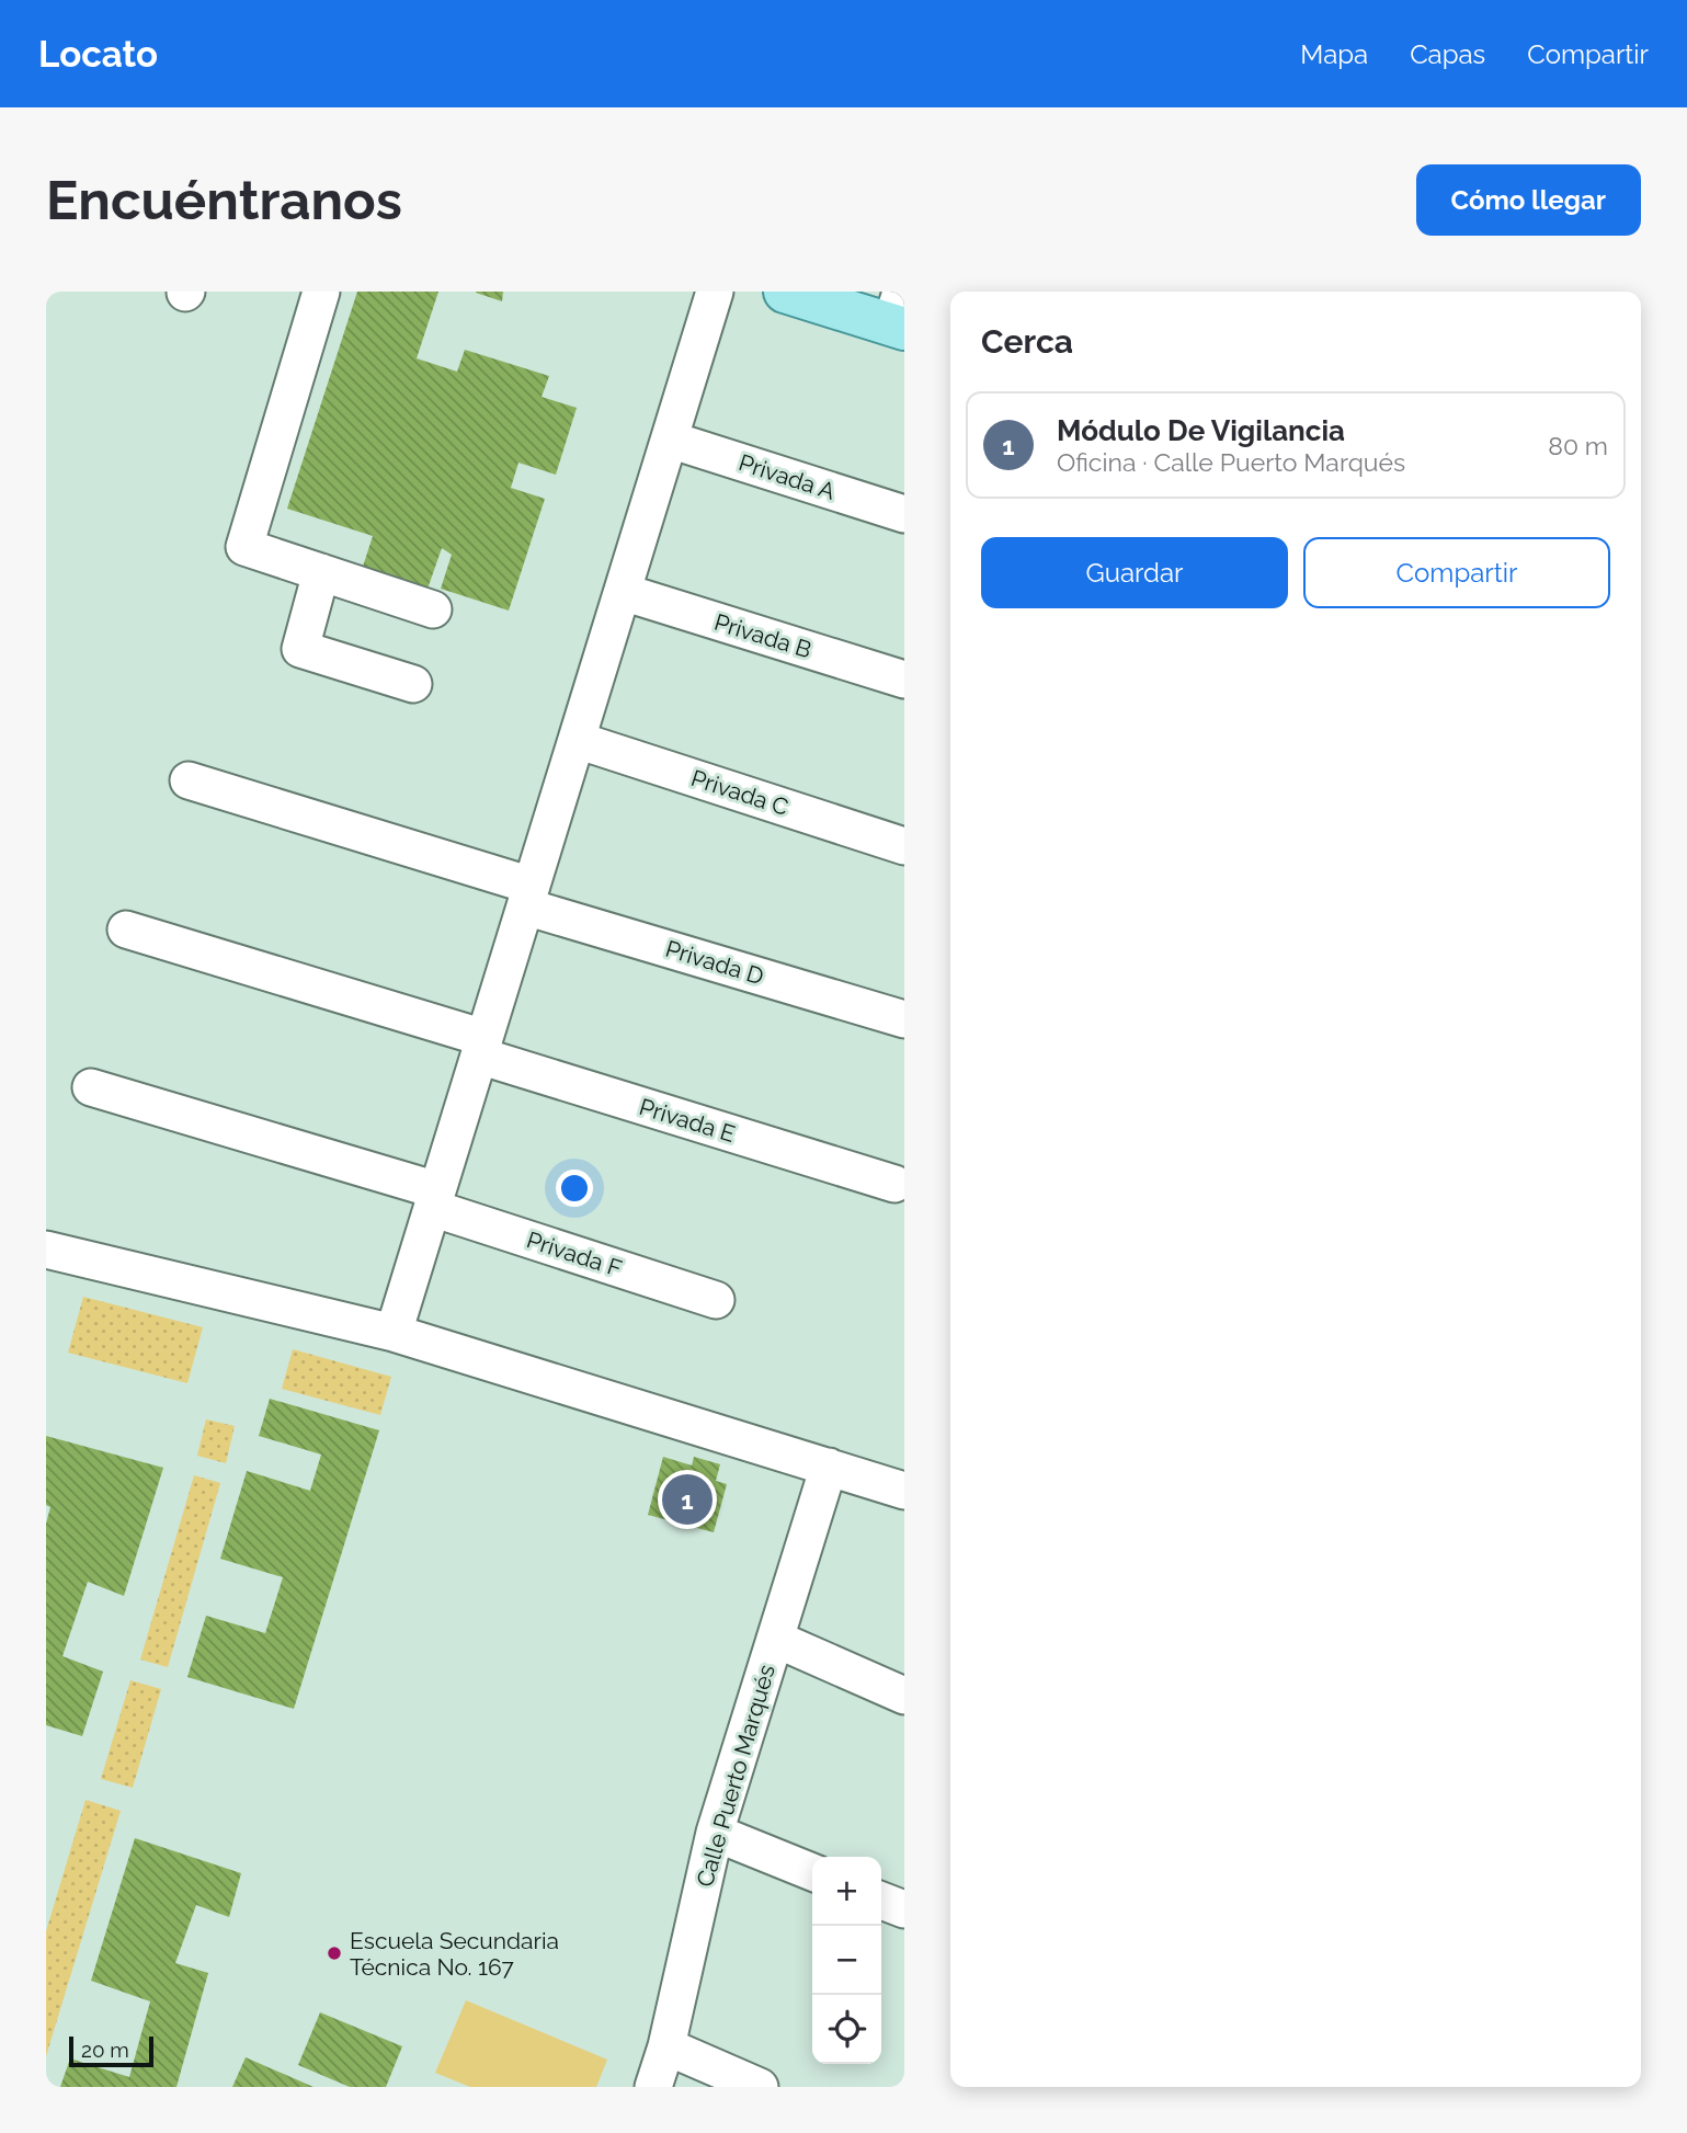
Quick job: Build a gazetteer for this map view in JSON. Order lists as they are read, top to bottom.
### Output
{
  "streets": {
    "street": [
      "Privada A",
      "Privada B",
      "Privada C",
      "Privada D",
      "Privada E",
      "Privada F",
      "Calle Puerto Marqués"
    ]
  },
  "places": ["Escuela Secundaria Técnica No. 167"],
  "scale_bar": "20 m",
  "page": {
    "header": "Locato",
    "nav": ["Mapa", "Capas", "Compartir"],
    "buttons": [
      "Cómo llegar",
      ["Guardar", "Compartir"]
    ],
    "title": "Encuéntranos",
    "heading": "Cerca",
    "list": [
      {
        "mark": "1",
        "name": "Módulo De Vigilancia",
        "note": "Oficina · Calle Puerto Marqués",
        "value": "80 m"
      }
    ],
    "pins": "1",
    "map_buttons": ["+", "−"],
    "scale": "20 m"
  }
}
